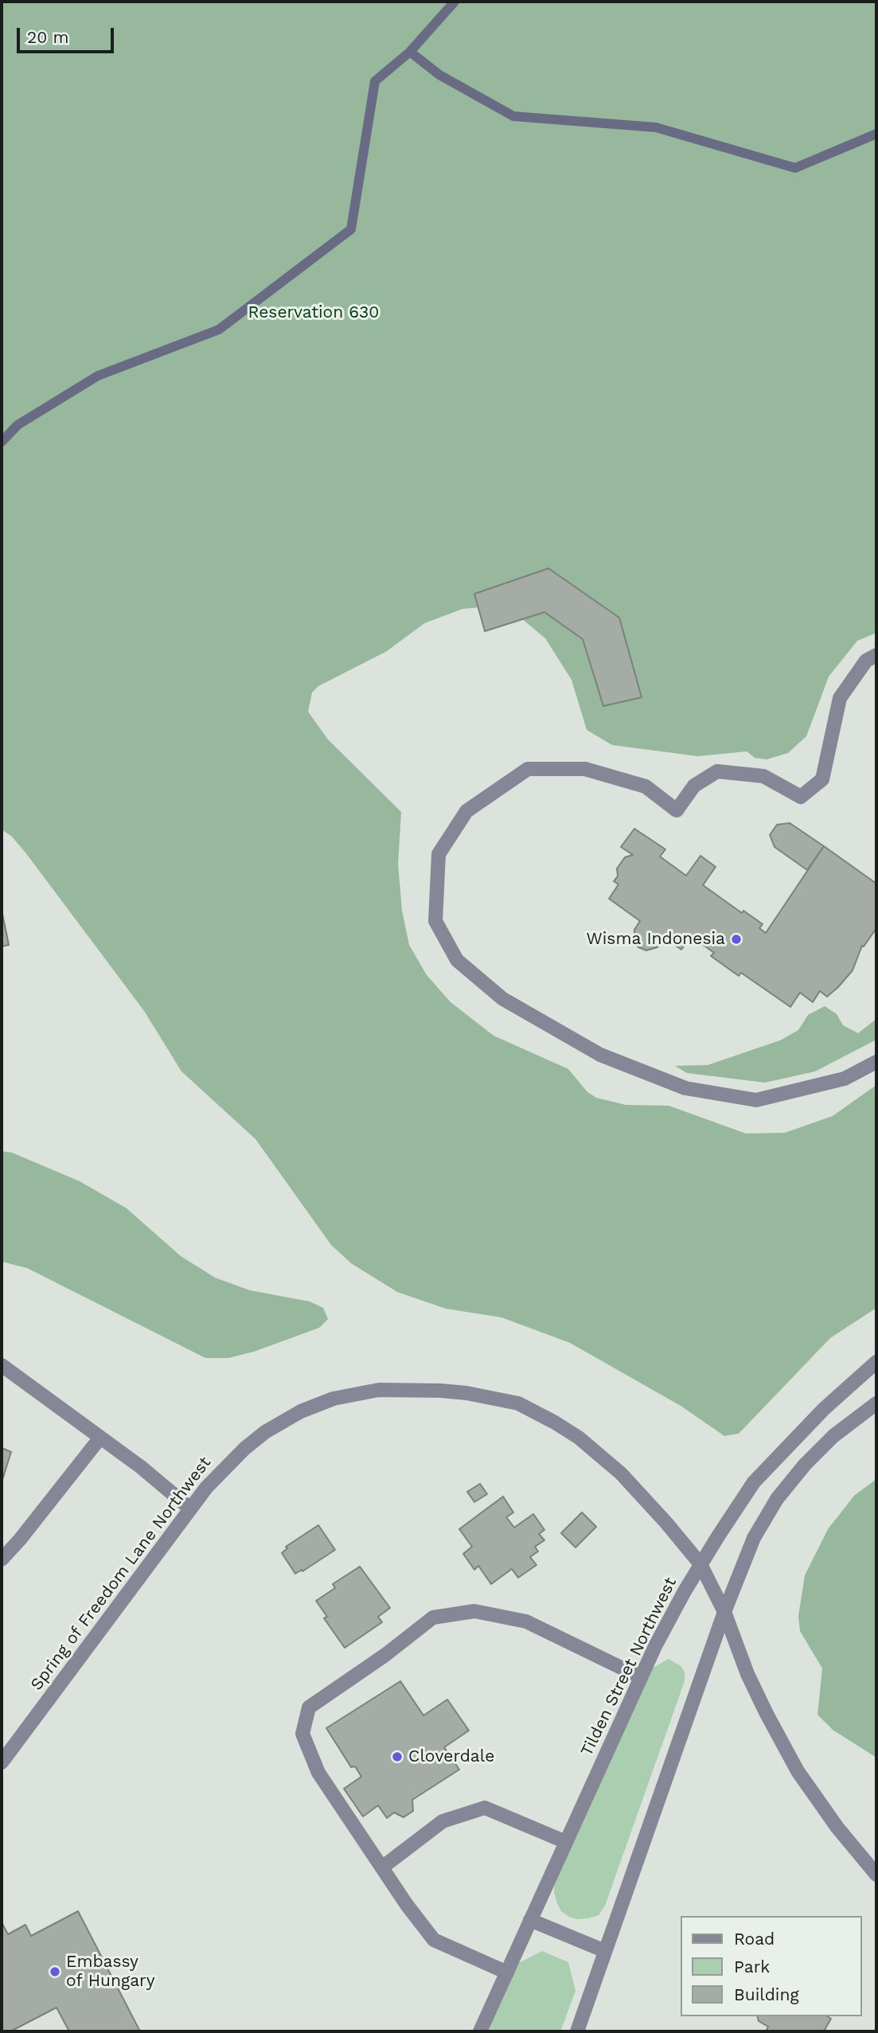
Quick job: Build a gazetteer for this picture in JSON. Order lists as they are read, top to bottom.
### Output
{
  "streets": {
    "street": ["Spring of Freedom Lane Northwest", "Tilden Street Northwest"]
  },
  "crossings": [
    ["Spring of Freedom Lane Northwest", "Tilden Street Northwest"]
  ],
  "parks": ["Reservation 630"],
  "places": ["Wisma Indonesia", "Cloverdale", "Embassy of Hungary"],
  "legend": ["Road", "Park", "Building"],
  "scale_bar": "20 m"
}
